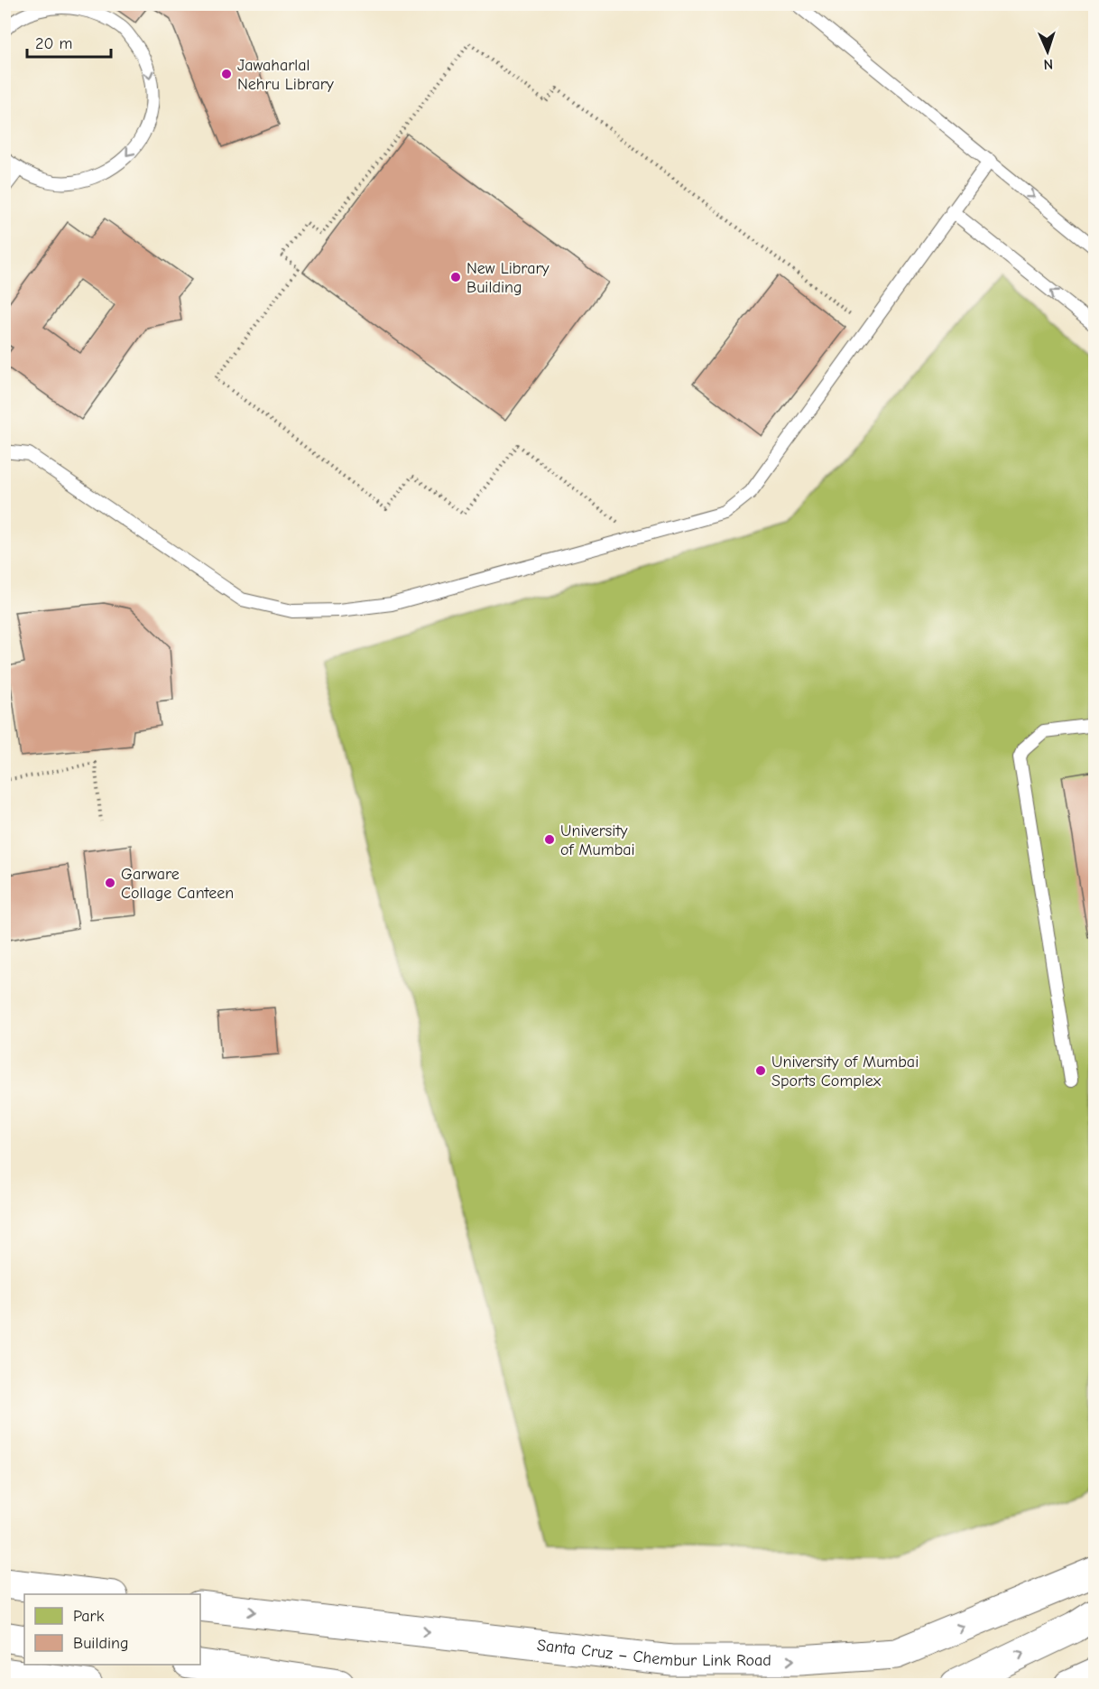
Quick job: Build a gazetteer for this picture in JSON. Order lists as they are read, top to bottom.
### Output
{
  "streets": {
    "highway": ["Santa Cruz – Chembur Link Road"]
  },
  "places": [
    "Jawaharlal Nehru Library",
    "New Library Building",
    "University of Mumbai",
    "Garware Collage Canteen",
    "University of Mumbai Sports Complex"
  ],
  "legend": ["Park", "Building"],
  "scale_bar": "20 m",
  "north": "bottom"
}
